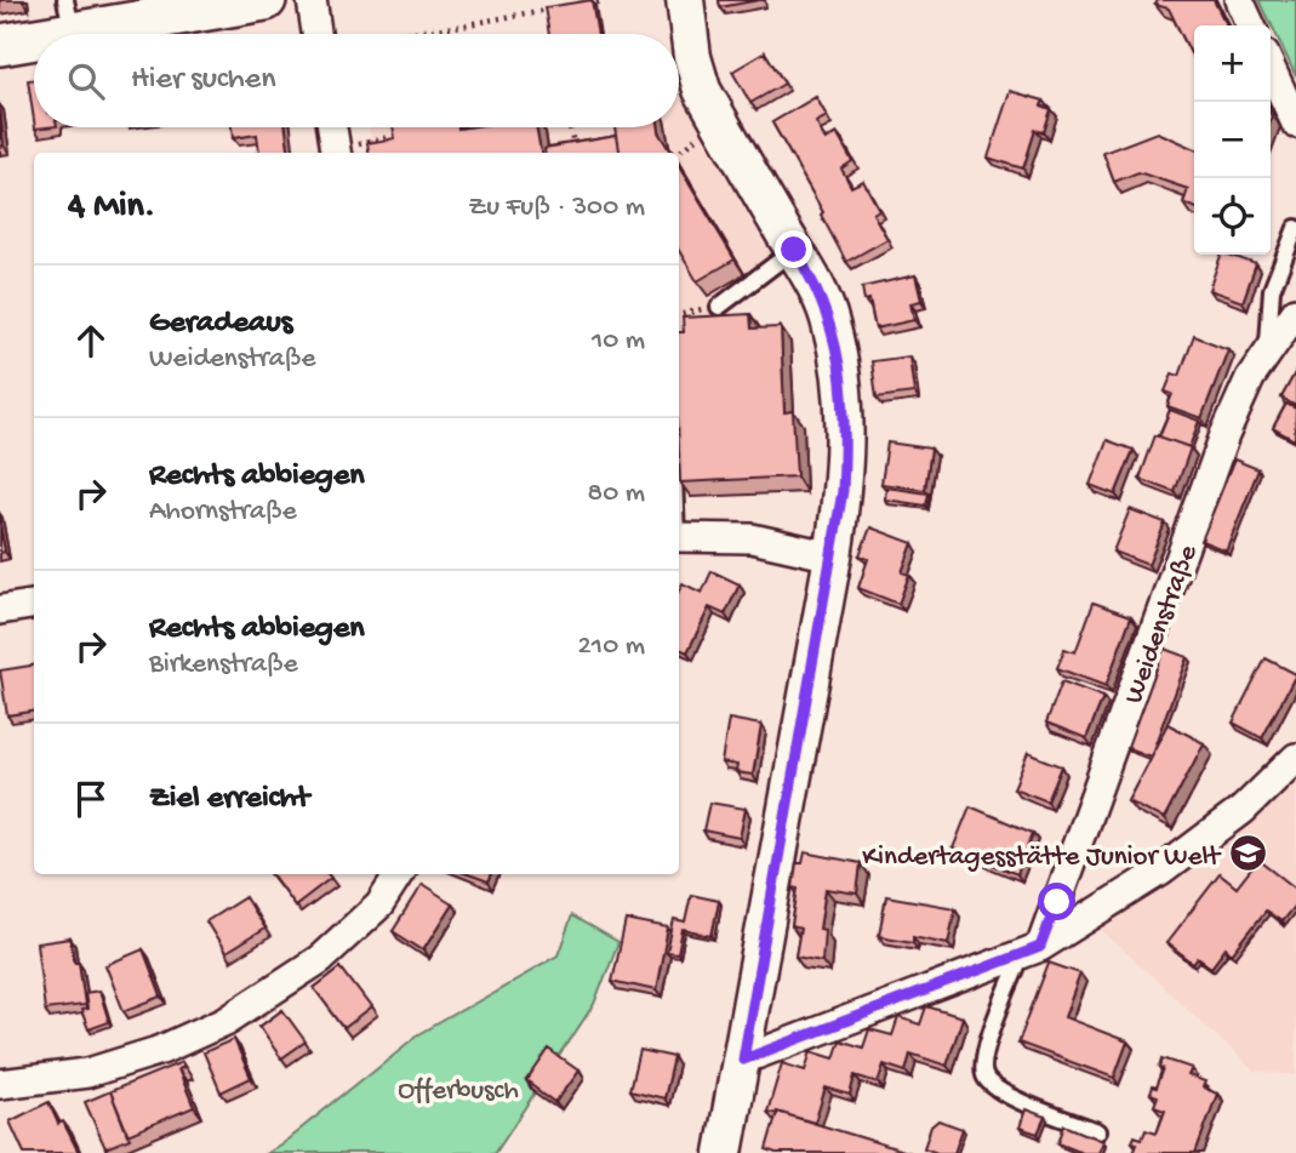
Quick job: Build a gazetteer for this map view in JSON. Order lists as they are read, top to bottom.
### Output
{
  "streets": {
    "street": ["Weidenstraße"]
  },
  "parks": ["Offerbusch"],
  "places": {
    "school or university": ["Kindertagesstätte Junior Welt"]
  },
  "page": {
    "map_buttons": ["+", "−"],
    "search": "Hier suchen",
    "heading": ["4 Min.", "Zu Fuß · 300 m"],
    "list": [
      ["Geradeaus", "Weidenstraße", "10 m"],
      ["Rechts abbiegen", "Ahornstraße", "80 m"],
      ["Rechts abbiegen", "Birkenstraße", "210 m"],
      "Ziel erreicht"
    ]
  }
}
